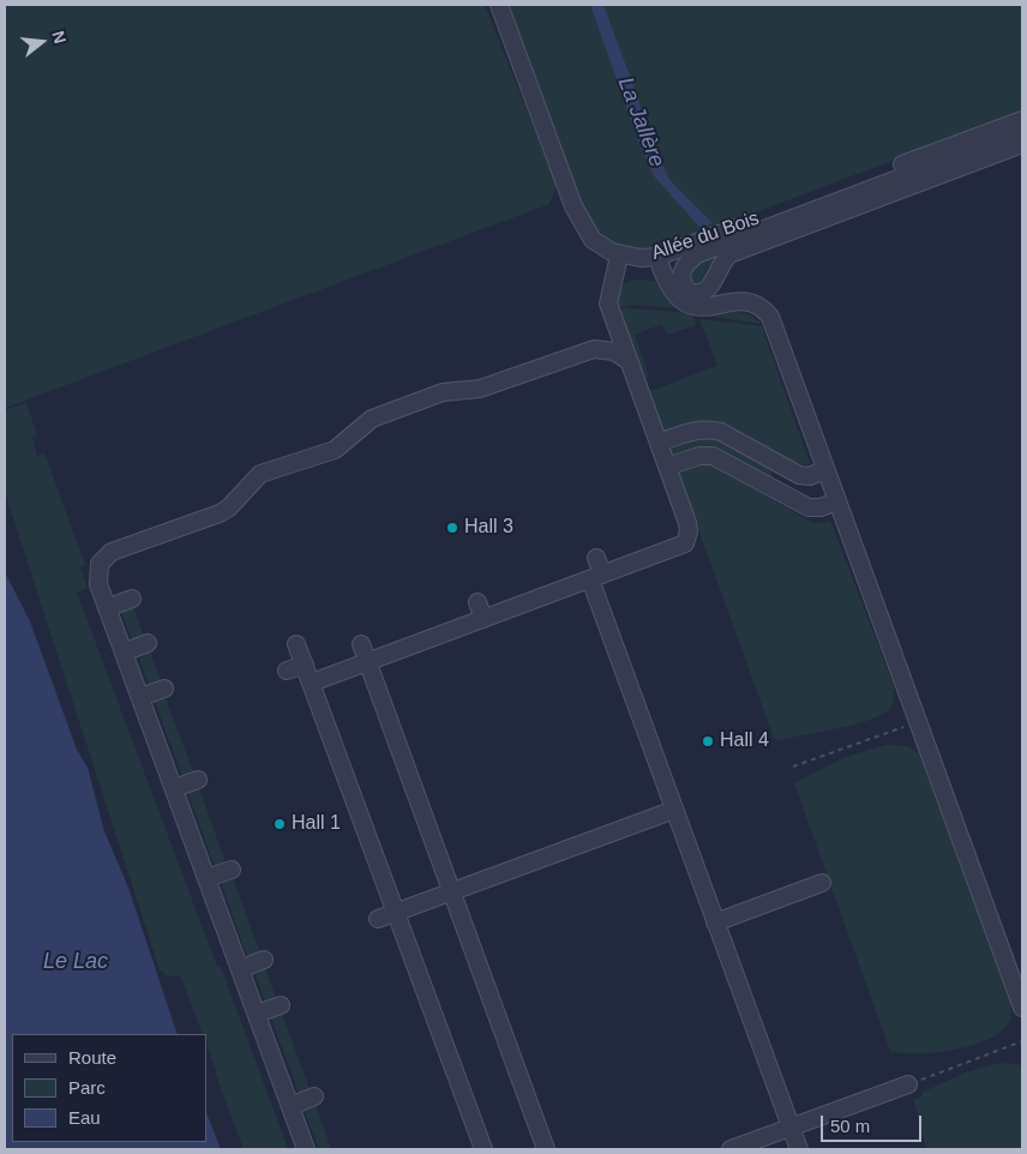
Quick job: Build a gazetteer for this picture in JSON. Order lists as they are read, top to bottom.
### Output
{
  "streets": {
    "street": ["Allée du Bois"]
  },
  "water": ["La Jallère", "Le Lac"],
  "places": ["Hall 3", "Hall 4", "Hall 1"],
  "legend": ["Route", "Parc", "Eau"],
  "scale_bar": "50 m",
  "north": "right"
}
